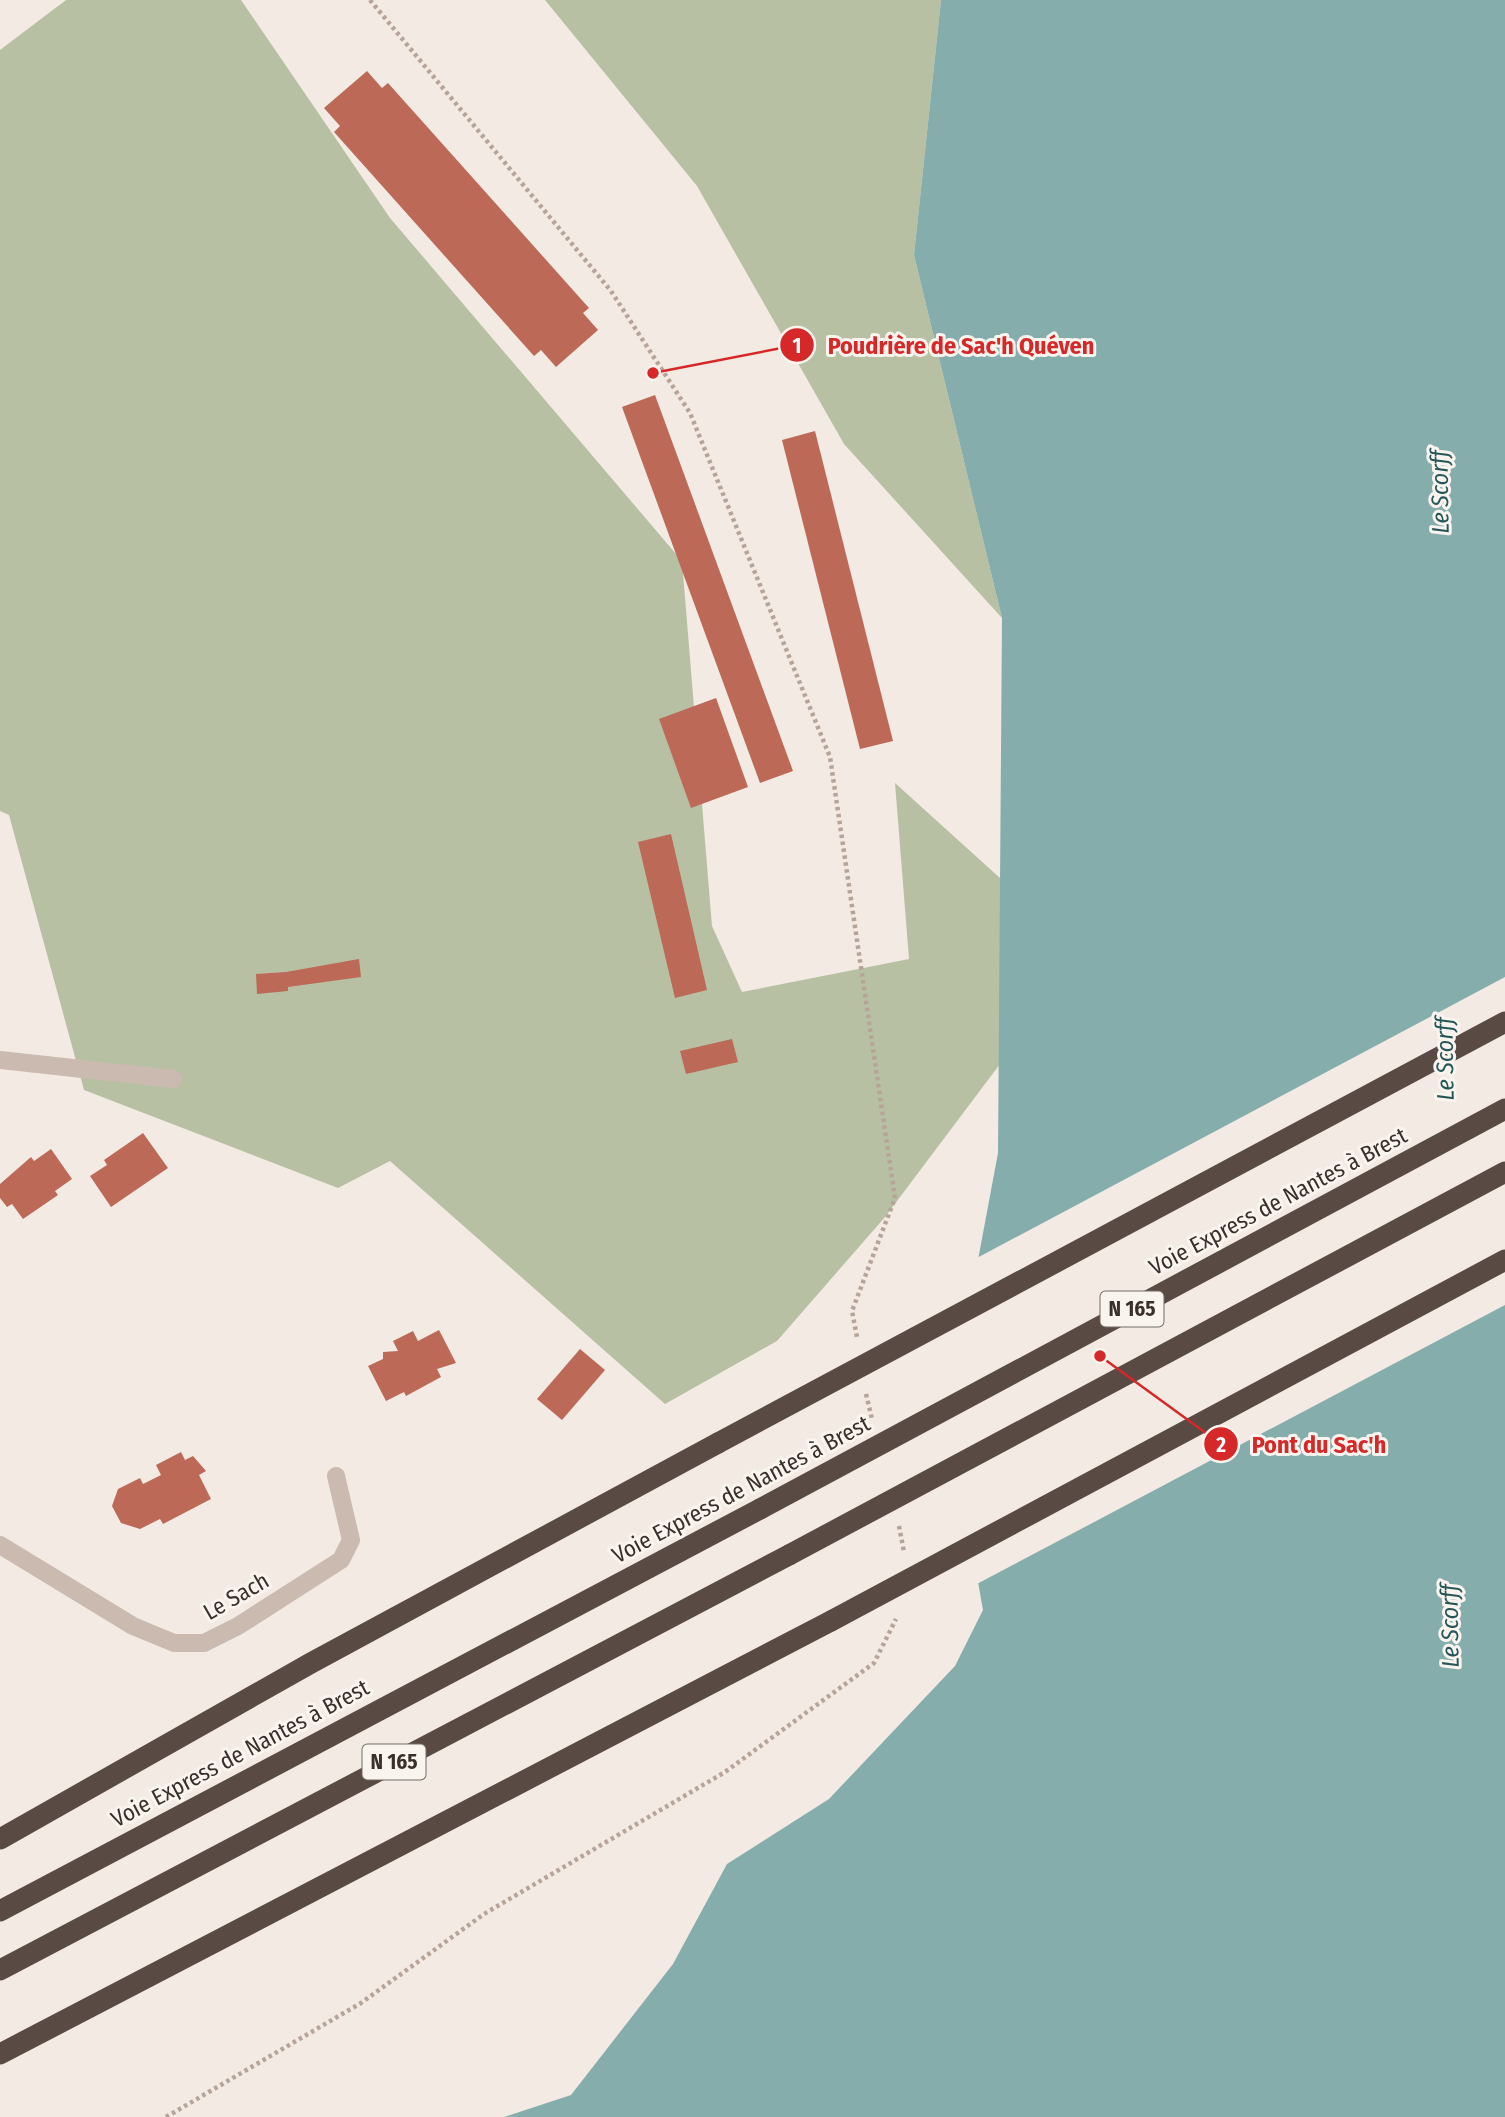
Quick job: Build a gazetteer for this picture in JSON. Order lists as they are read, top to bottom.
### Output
{
  "streets": {
    "highway": ["Voie Express de Nantes à Brest", "N 165"],
    "street": ["Le Sach"]
  },
  "water": ["Le Scorff"],
  "places": ["Poudrière de Sac'h Quéven", "Pont du Sac'h"]
}
